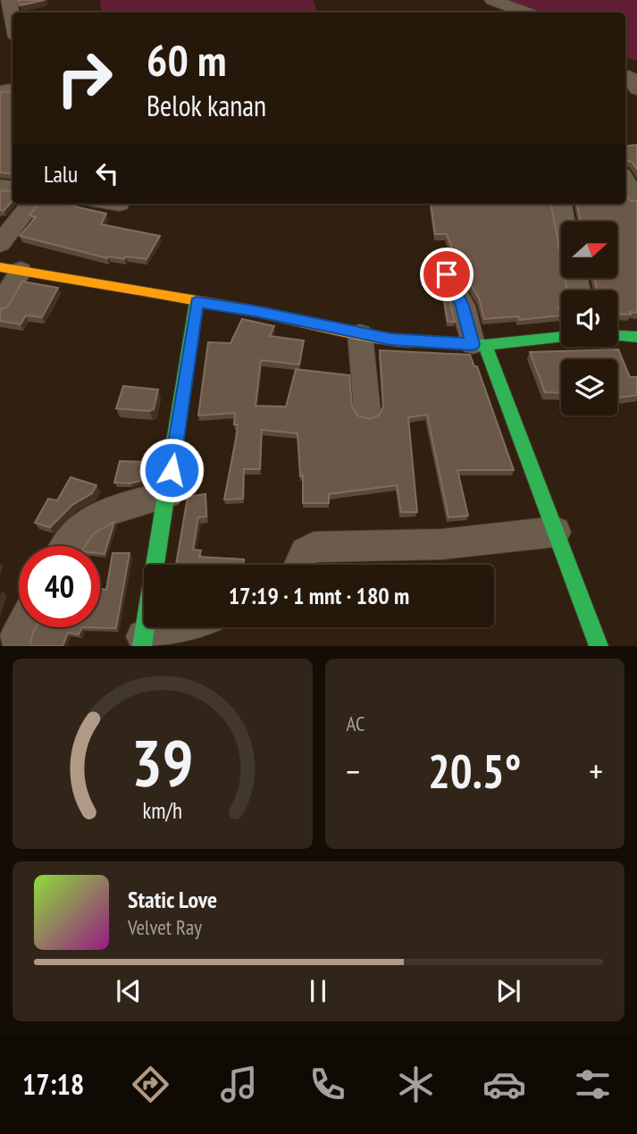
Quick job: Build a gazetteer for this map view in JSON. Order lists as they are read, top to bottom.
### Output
{
  "north": "right",
  "page": {
    "turn": ["60 m", "Belok kanan"],
    "then": "Lalu",
    "limit": "40",
    "trip": "17:19 · 1 mnt · 180 m",
    "tile": "AC",
    "heat": ["−", "20.5°", "+"],
    "song": ["Static Love", "Velvet Ray"],
    "tabs": "17:18",
    "gauge": ["39", "km/h"]
  }
}
